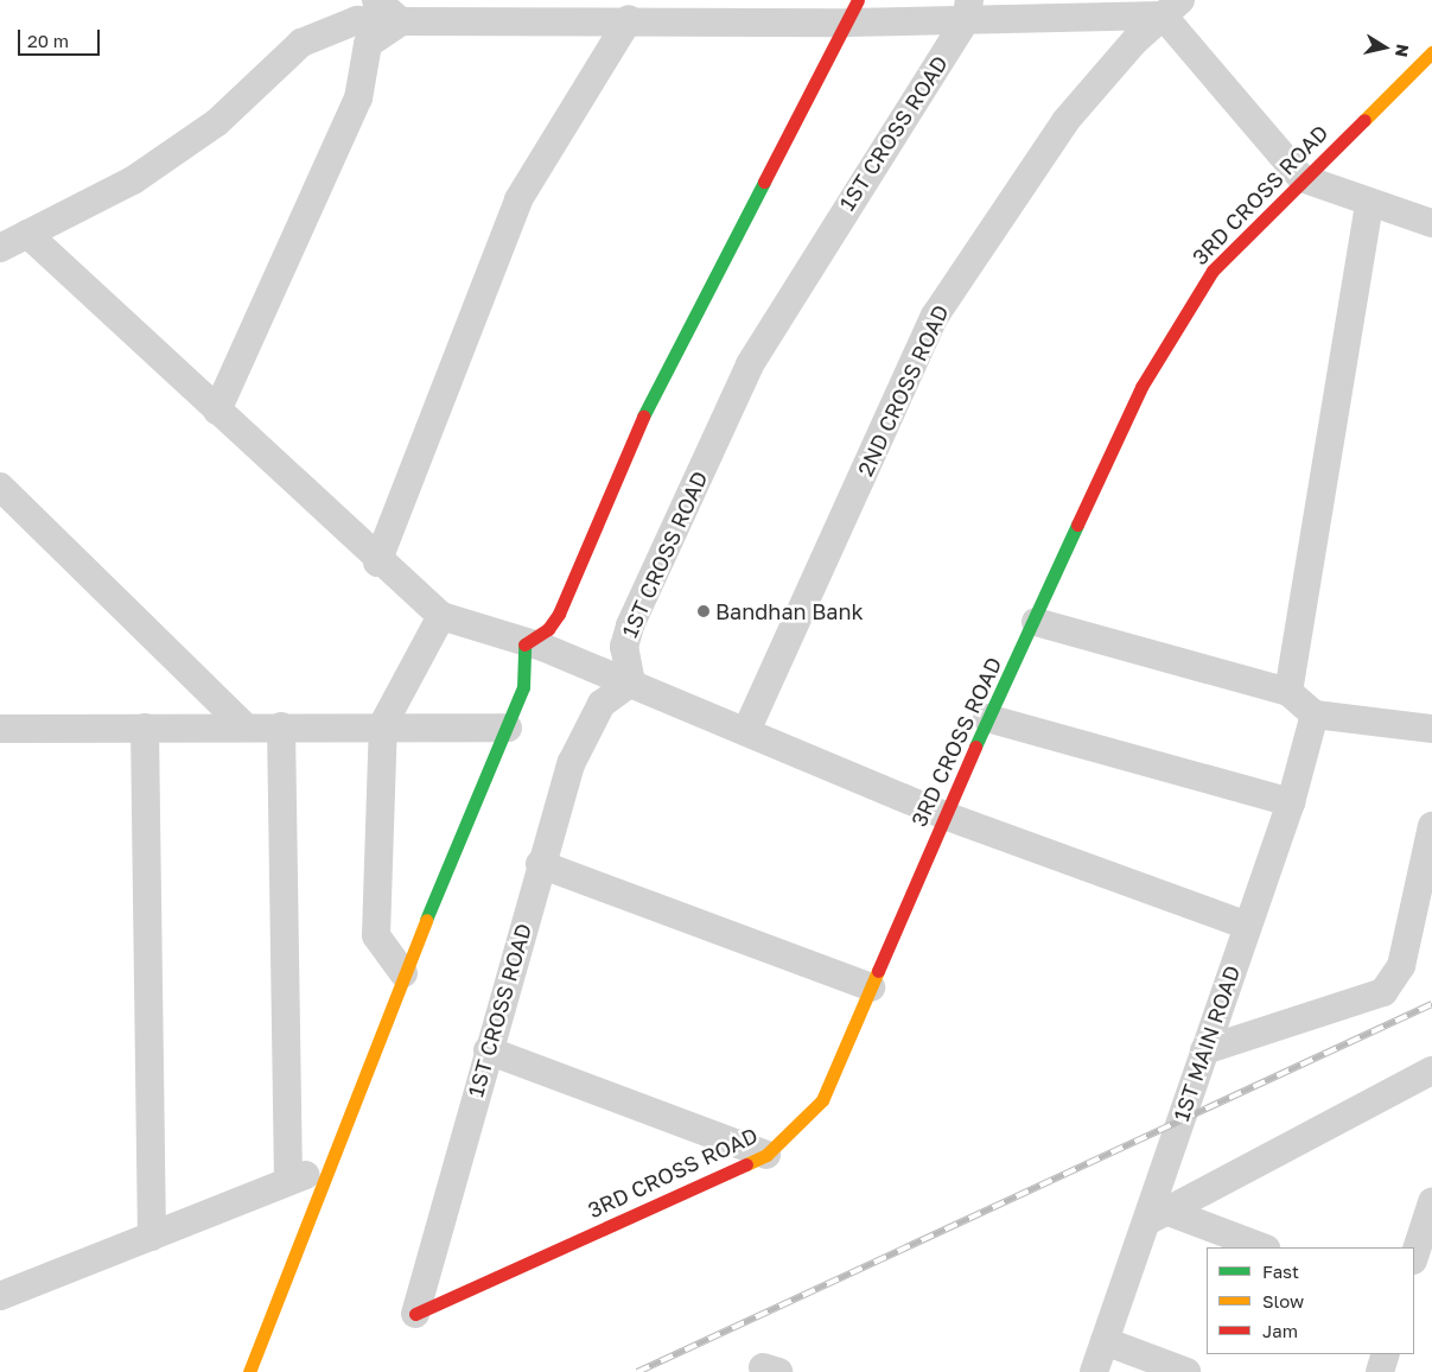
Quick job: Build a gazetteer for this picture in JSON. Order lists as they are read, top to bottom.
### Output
{
  "streets": {
    "street": [
      "1ST CROSS ROAD",
      "3RD CROSS ROAD",
      "2ND CROSS ROAD",
      "1ST MAIN ROAD"
    ]
  },
  "crossings": [
    ["1ST CROSS ROAD", "3RD CROSS ROAD"]
  ],
  "places": ["Bandhan Bank"],
  "legend": ["Fast", "Slow", "Jam"],
  "scale_bar": "20 m",
  "north": "right"
}
